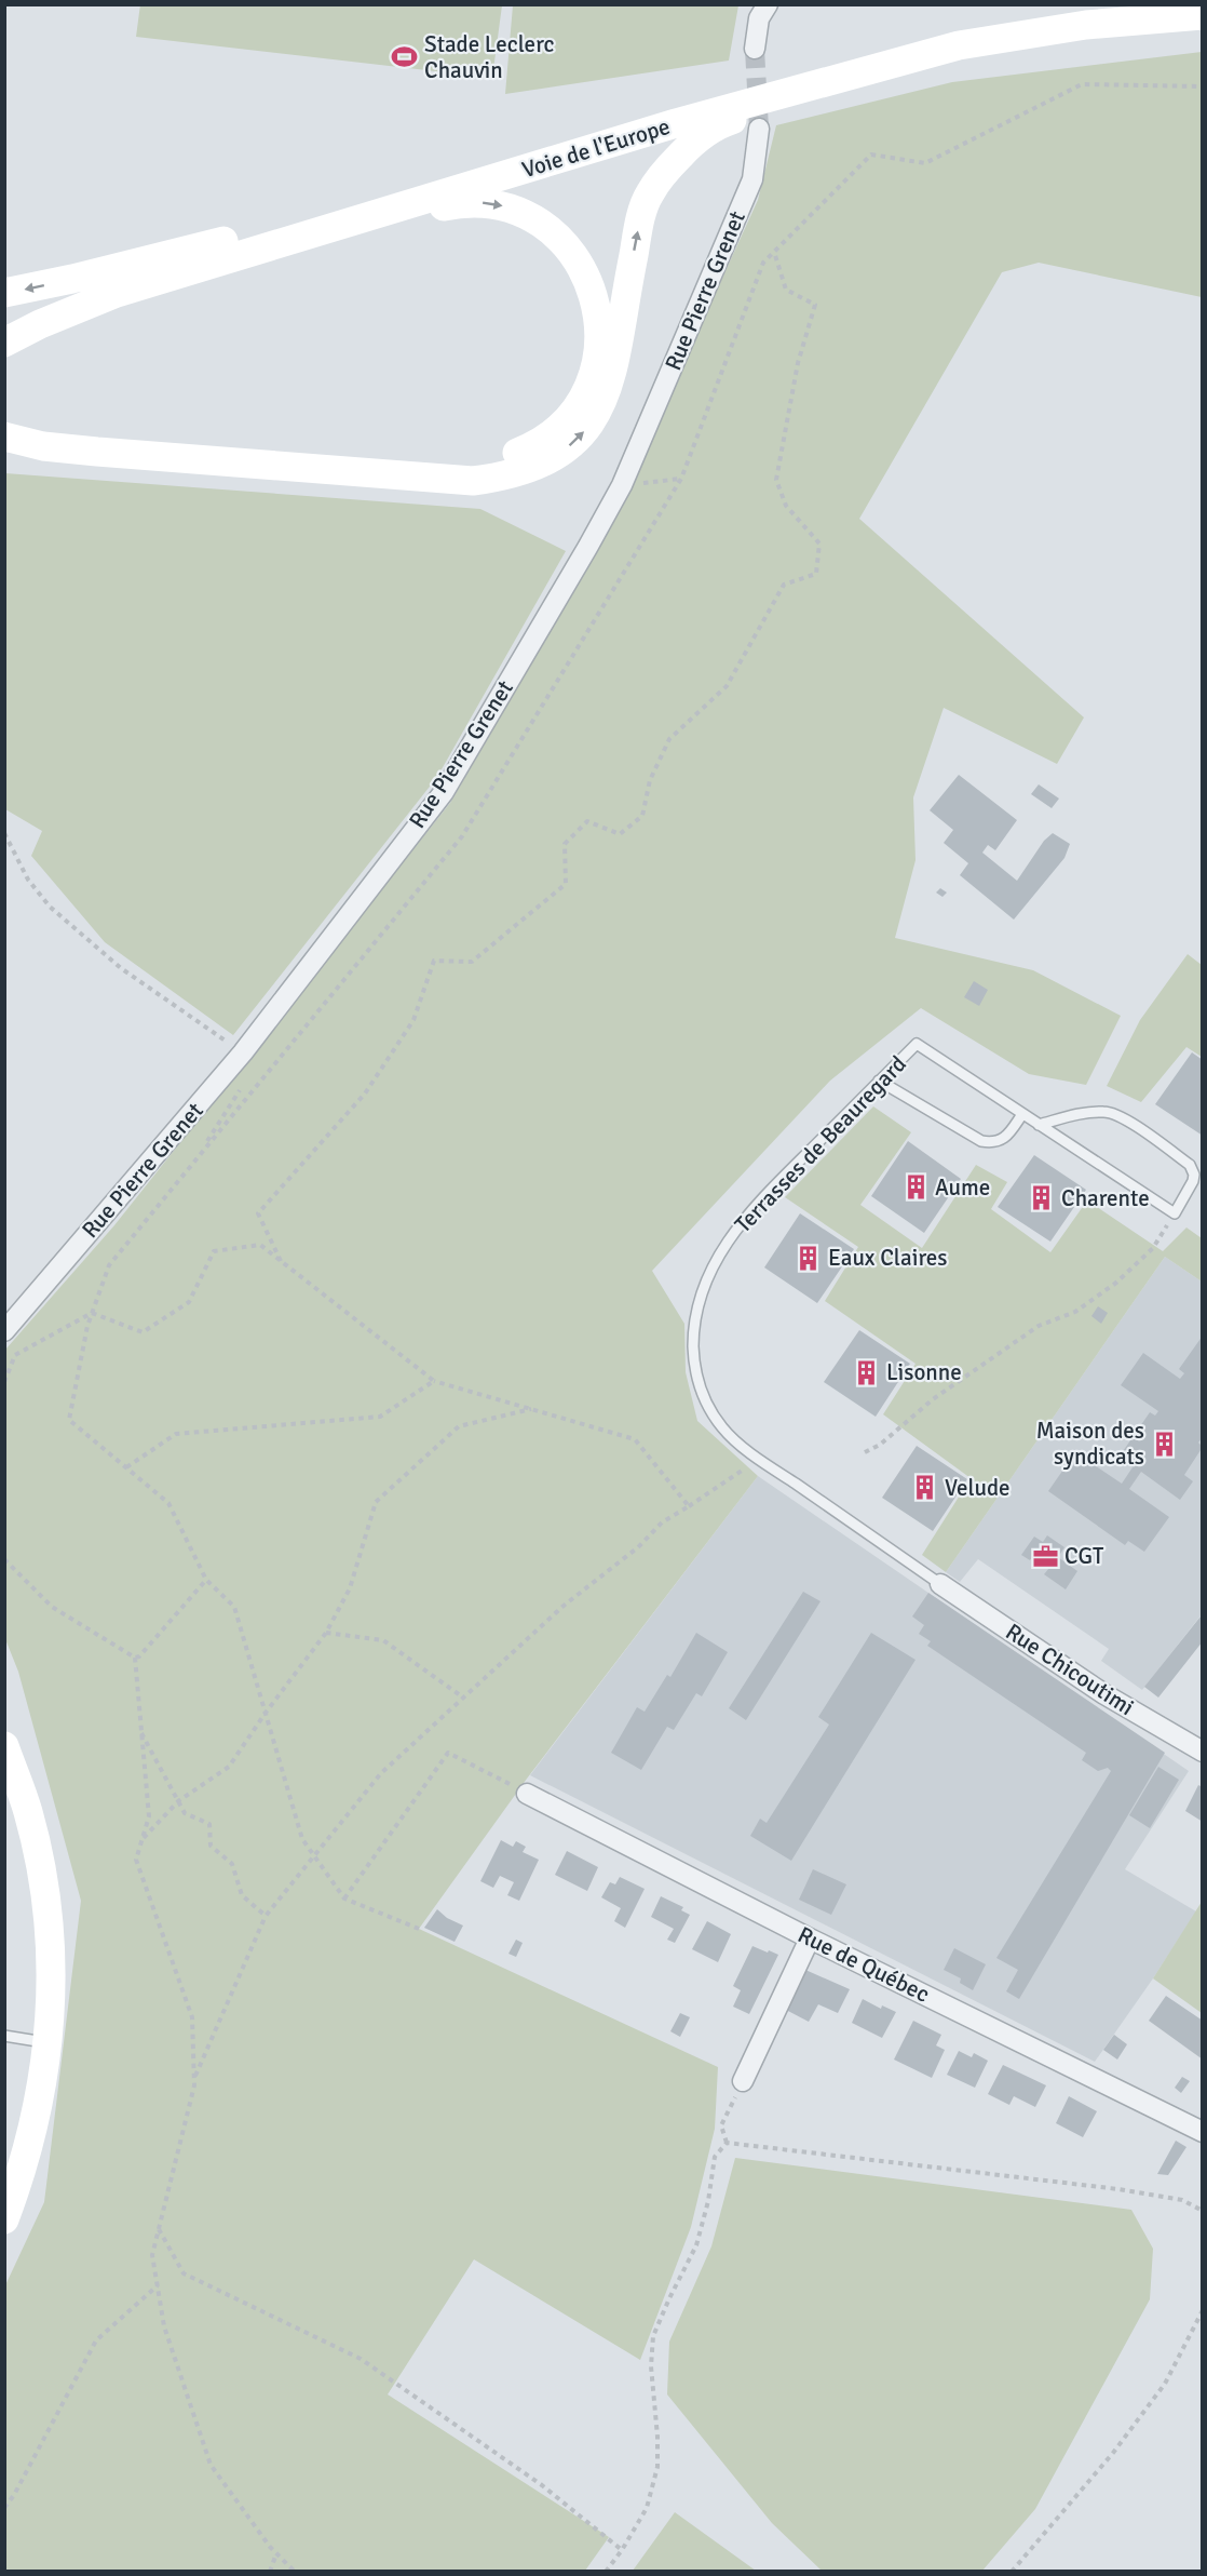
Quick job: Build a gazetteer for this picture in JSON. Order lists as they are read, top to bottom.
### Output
{
  "streets": {
    "main road": ["Voie de l'Europe"],
    "street": ["Rue Pierre Grenet", "Rue Chicoutimi", "Rue de Québec"],
    "lane": ["Terrasses de Beauregard"]
  },
  "crossings": [
    ["Terrasses de Beauregard", "Rue Chicoutimi"]
  ],
  "places": {
    "sports": ["Stade Leclerc Chauvin"],
    "building": [
      "Aume",
      "Charente",
      "Eaux Claires",
      "Lisonne",
      "Maison des syndicats",
      "Velude"
    ],
    "office": ["CGT"]
  }
}
